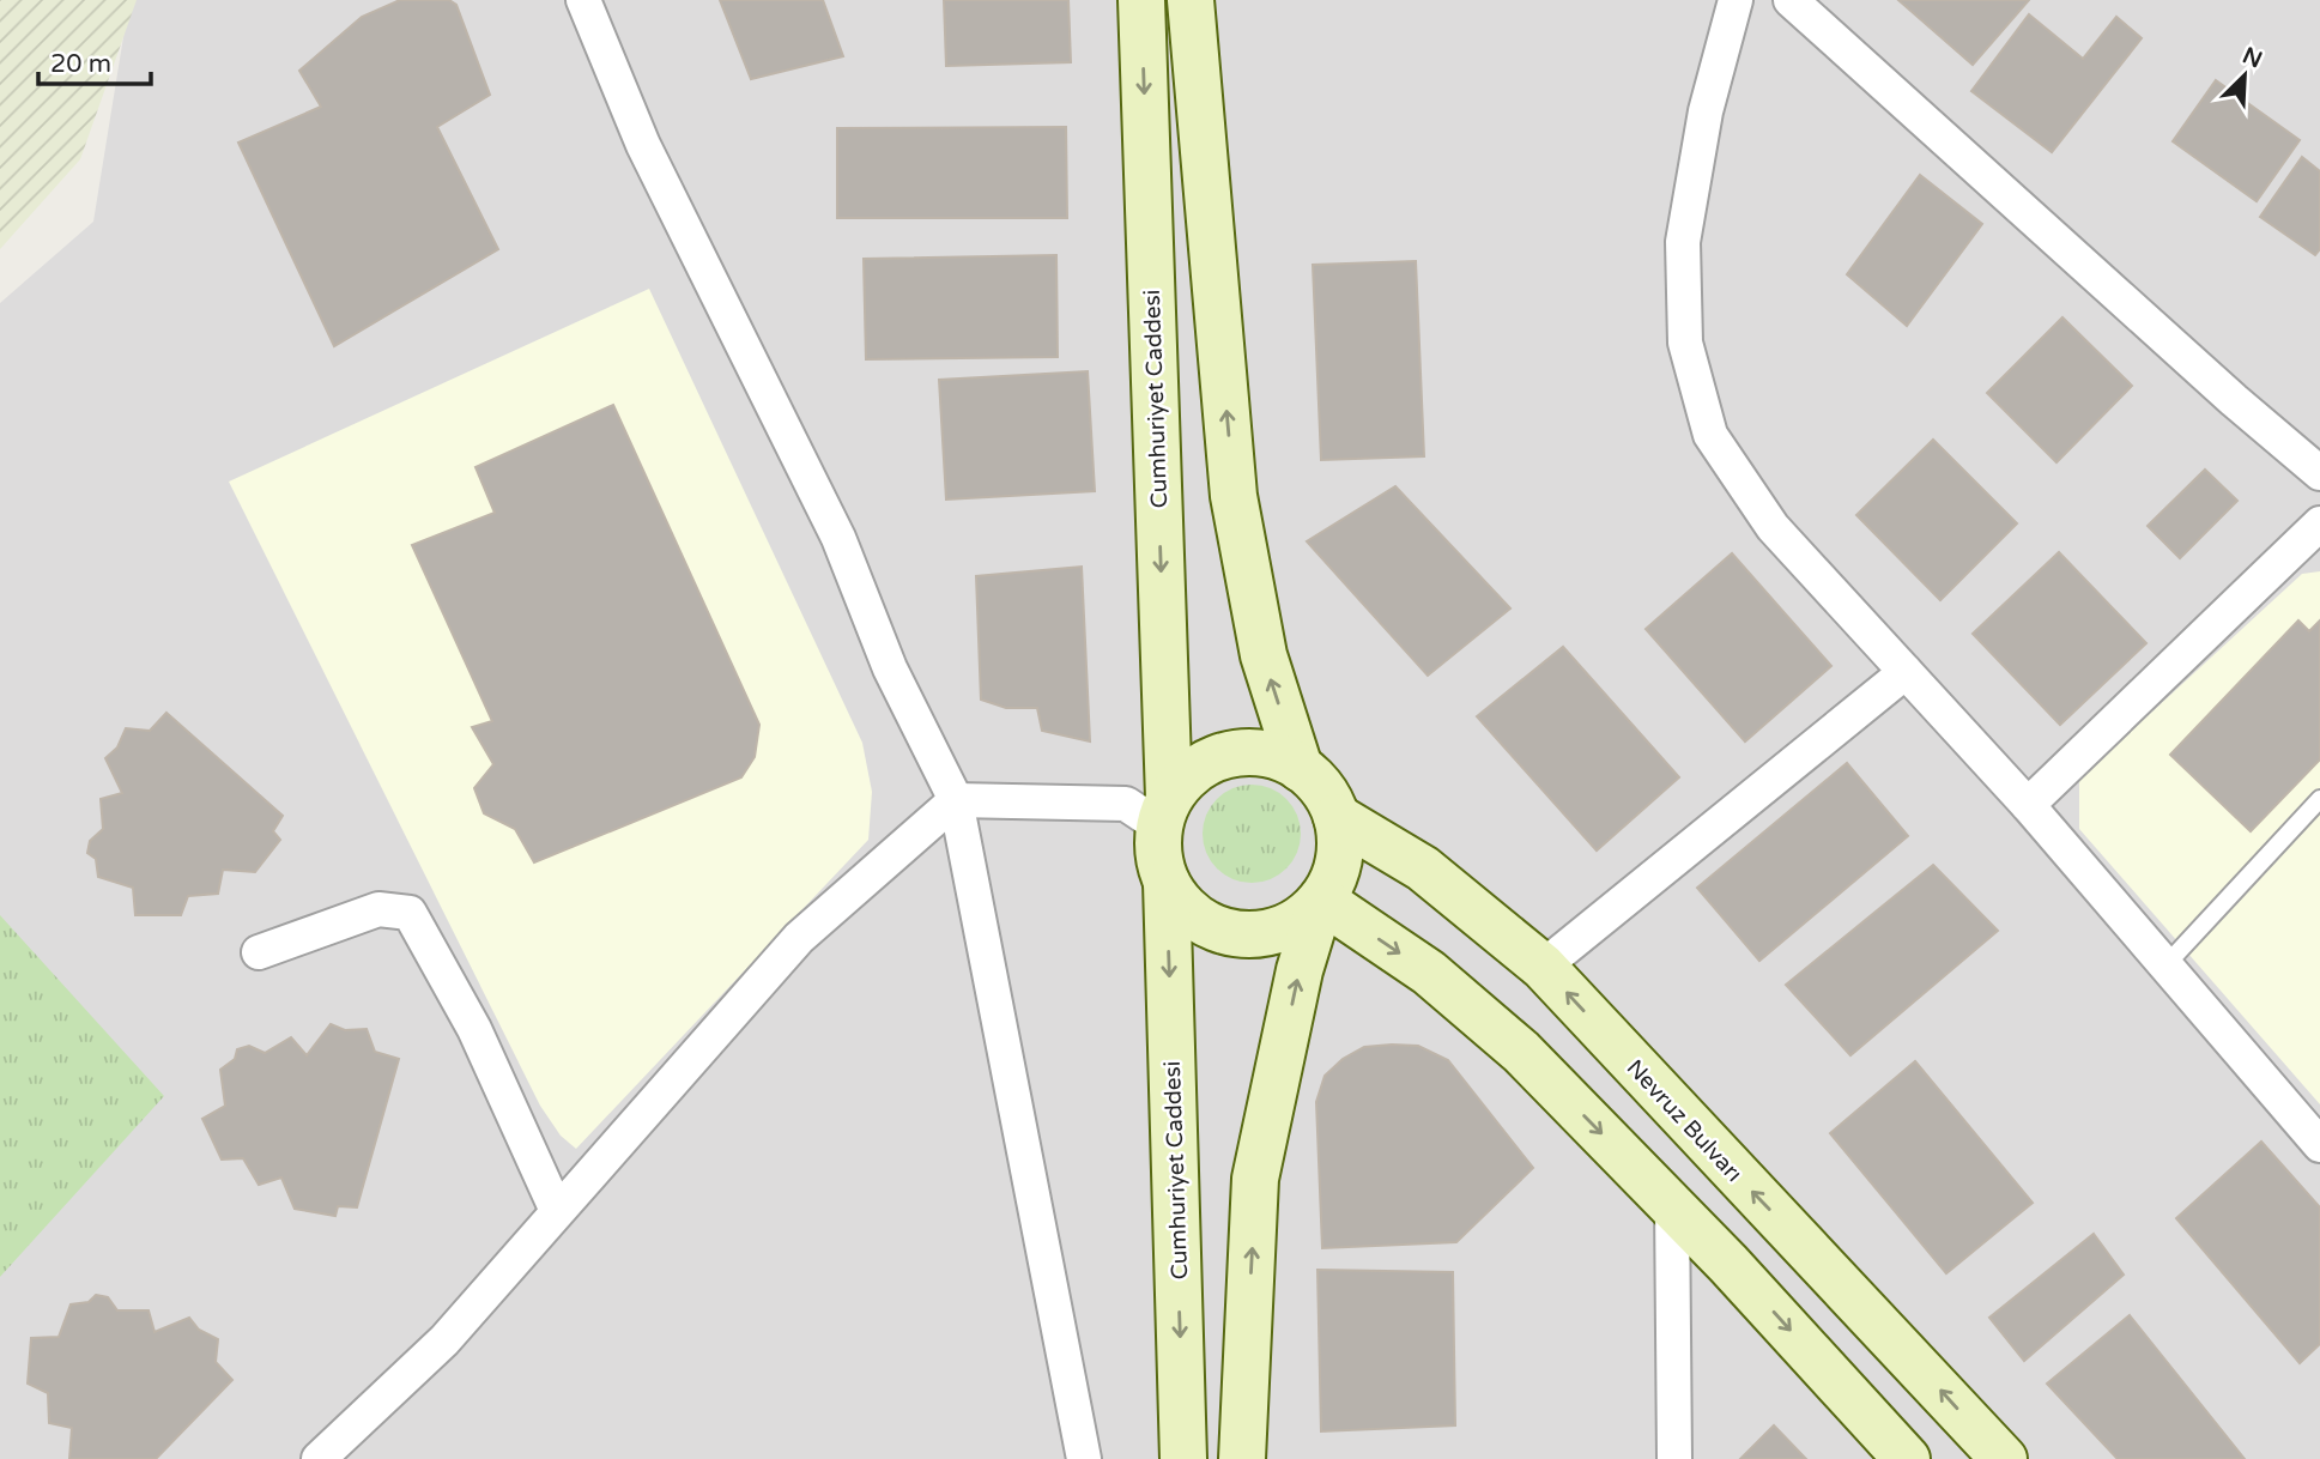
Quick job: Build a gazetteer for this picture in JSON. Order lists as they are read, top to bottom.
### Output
{
  "streets": {
    "main road": ["Cumhuriyet Caddesi", "Nevruz Bulvarı"]
  },
  "crossings": [
    ["Cumhuriyet Caddesi", "Nevruz Bulvarı"]
  ],
  "scale_bar": "20 m",
  "north": "top right"
}
